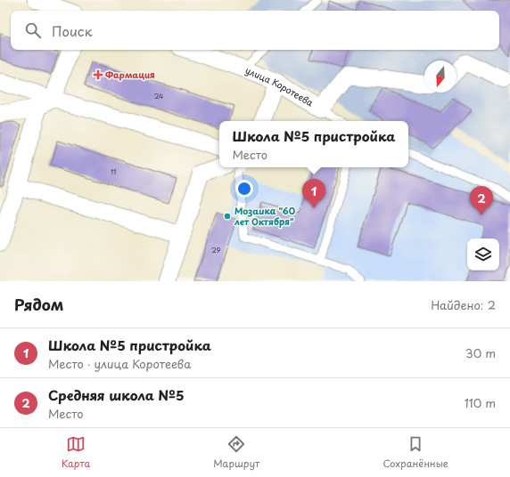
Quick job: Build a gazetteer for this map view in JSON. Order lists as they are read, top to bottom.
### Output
{
  "streets": {
    "street": ["улица Коротеева"]
  },
  "places": {
    "health": ["Фармация"],
    "other": ["Мозаика \"60 лет Октября\""]
  },
  "house_numbers": ["24", "11", "29"],
  "north": "bottom",
  "page": {
    "search": "Поиск",
    "popup": ["Школа №5 пристройка", "Место"],
    "pins": ["1", "2"],
    "heading": ["Рядом", "Найдено: 2"],
    "list": [
      {
        "mark": "1",
        "name": "Школа №5 пристройка",
        "note": "Место · улица Коротеева",
        "value": "30 m"
      },
      {
        "mark": "2",
        "name": "Средняя школа №5",
        "note": "Место",
        "value": "110 m"
      }
    ],
    "nav": ["Карта", "Маршрут", "Сохранённые"]
  }
}
